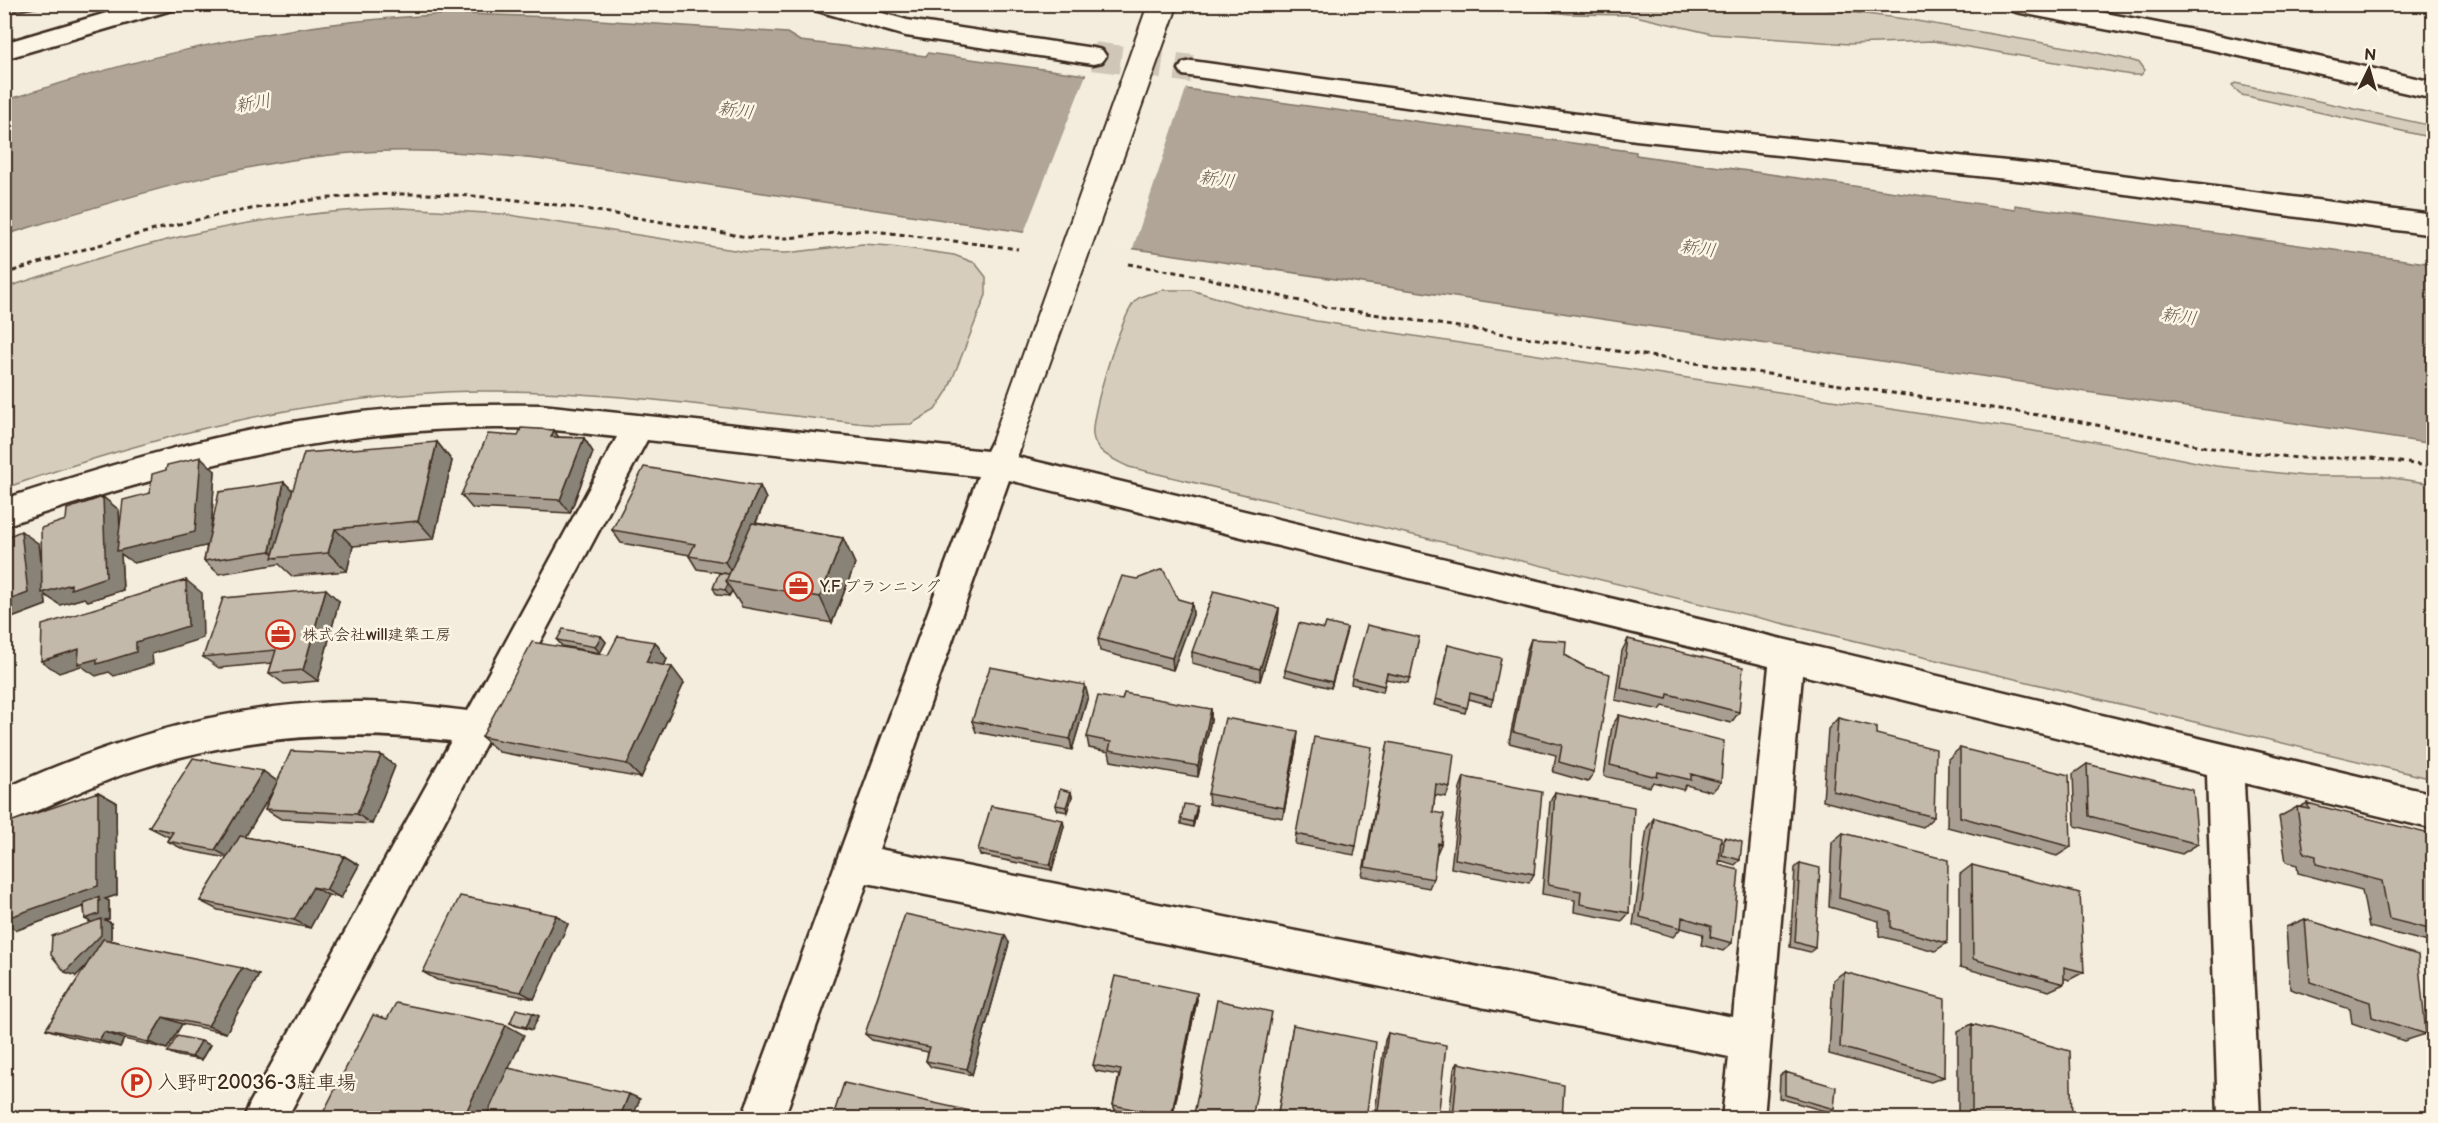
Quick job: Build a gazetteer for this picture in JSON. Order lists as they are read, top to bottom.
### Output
{
  "water": ["新川"],
  "places": {
    "office": ["Y.F プランニング", "株式会社will建築工房"],
    "parking": ["入野町20036-3駐車場"]
  },
  "north": "top"
}
